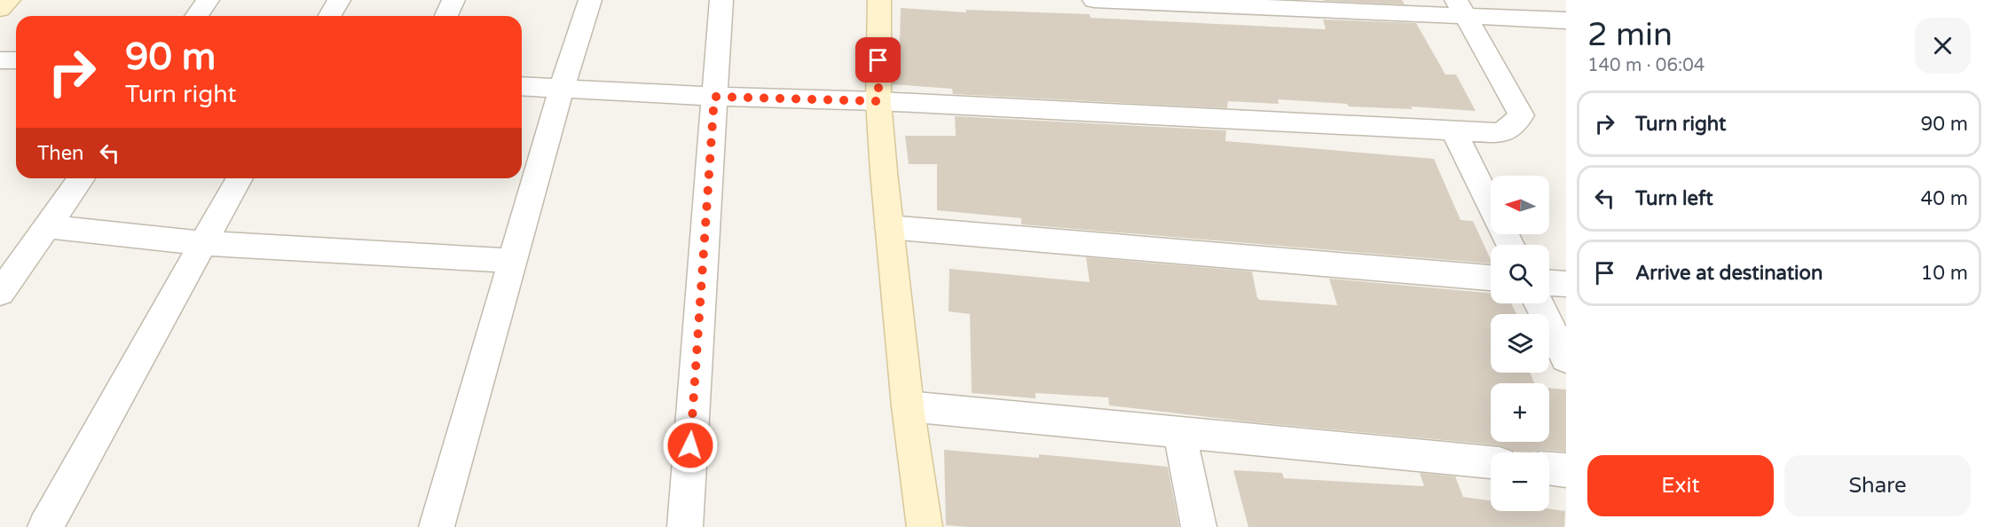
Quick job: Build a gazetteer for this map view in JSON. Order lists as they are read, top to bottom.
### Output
{
  "north": "left",
  "page": {
    "heading": ["2 min", "140 m · 06:04"],
    "turn": ["90 m", "Turn right"],
    "list": [
      {
        "name": "Turn right",
        "value": "90 m"
      },
      {
        "name": "Turn left",
        "value": "40 m"
      },
      {
        "name": "Arrive at destination",
        "value": "10 m"
      }
    ],
    "then": "Then",
    "map_buttons": ["+", "−"],
    "buttons": ["Exit", "Share"]
  }
}
